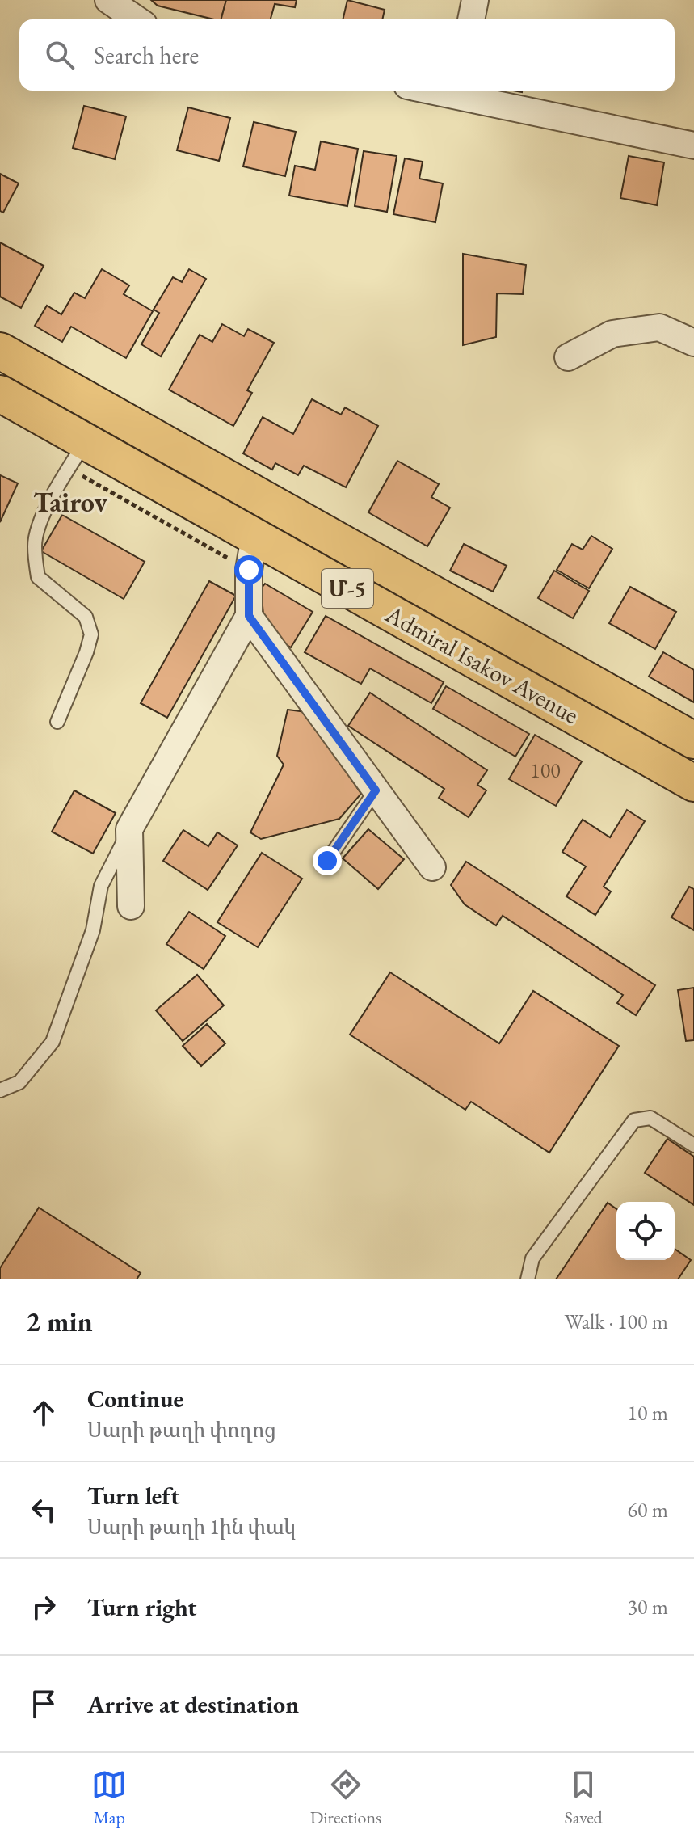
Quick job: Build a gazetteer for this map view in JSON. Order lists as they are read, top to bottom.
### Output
{
  "streets": {
    "highway": ["Մ-5", "Admiral Isakov Avenue"]
  },
  "districts": ["Tairov"],
  "house_numbers": ["100"],
  "page": {
    "search": "Search here",
    "heading": ["2 min", "Walk · 100 m"],
    "list": [
      ["Continue", "Սարի թաղի փողոց", "10 m"],
      ["Turn left", "Սարի թաղի 1ին փակ", "60 m"],
      ["Turn right", "30 m"],
      "Arrive at destination"
    ],
    "nav": ["Map", "Directions", "Saved"]
  }
}
